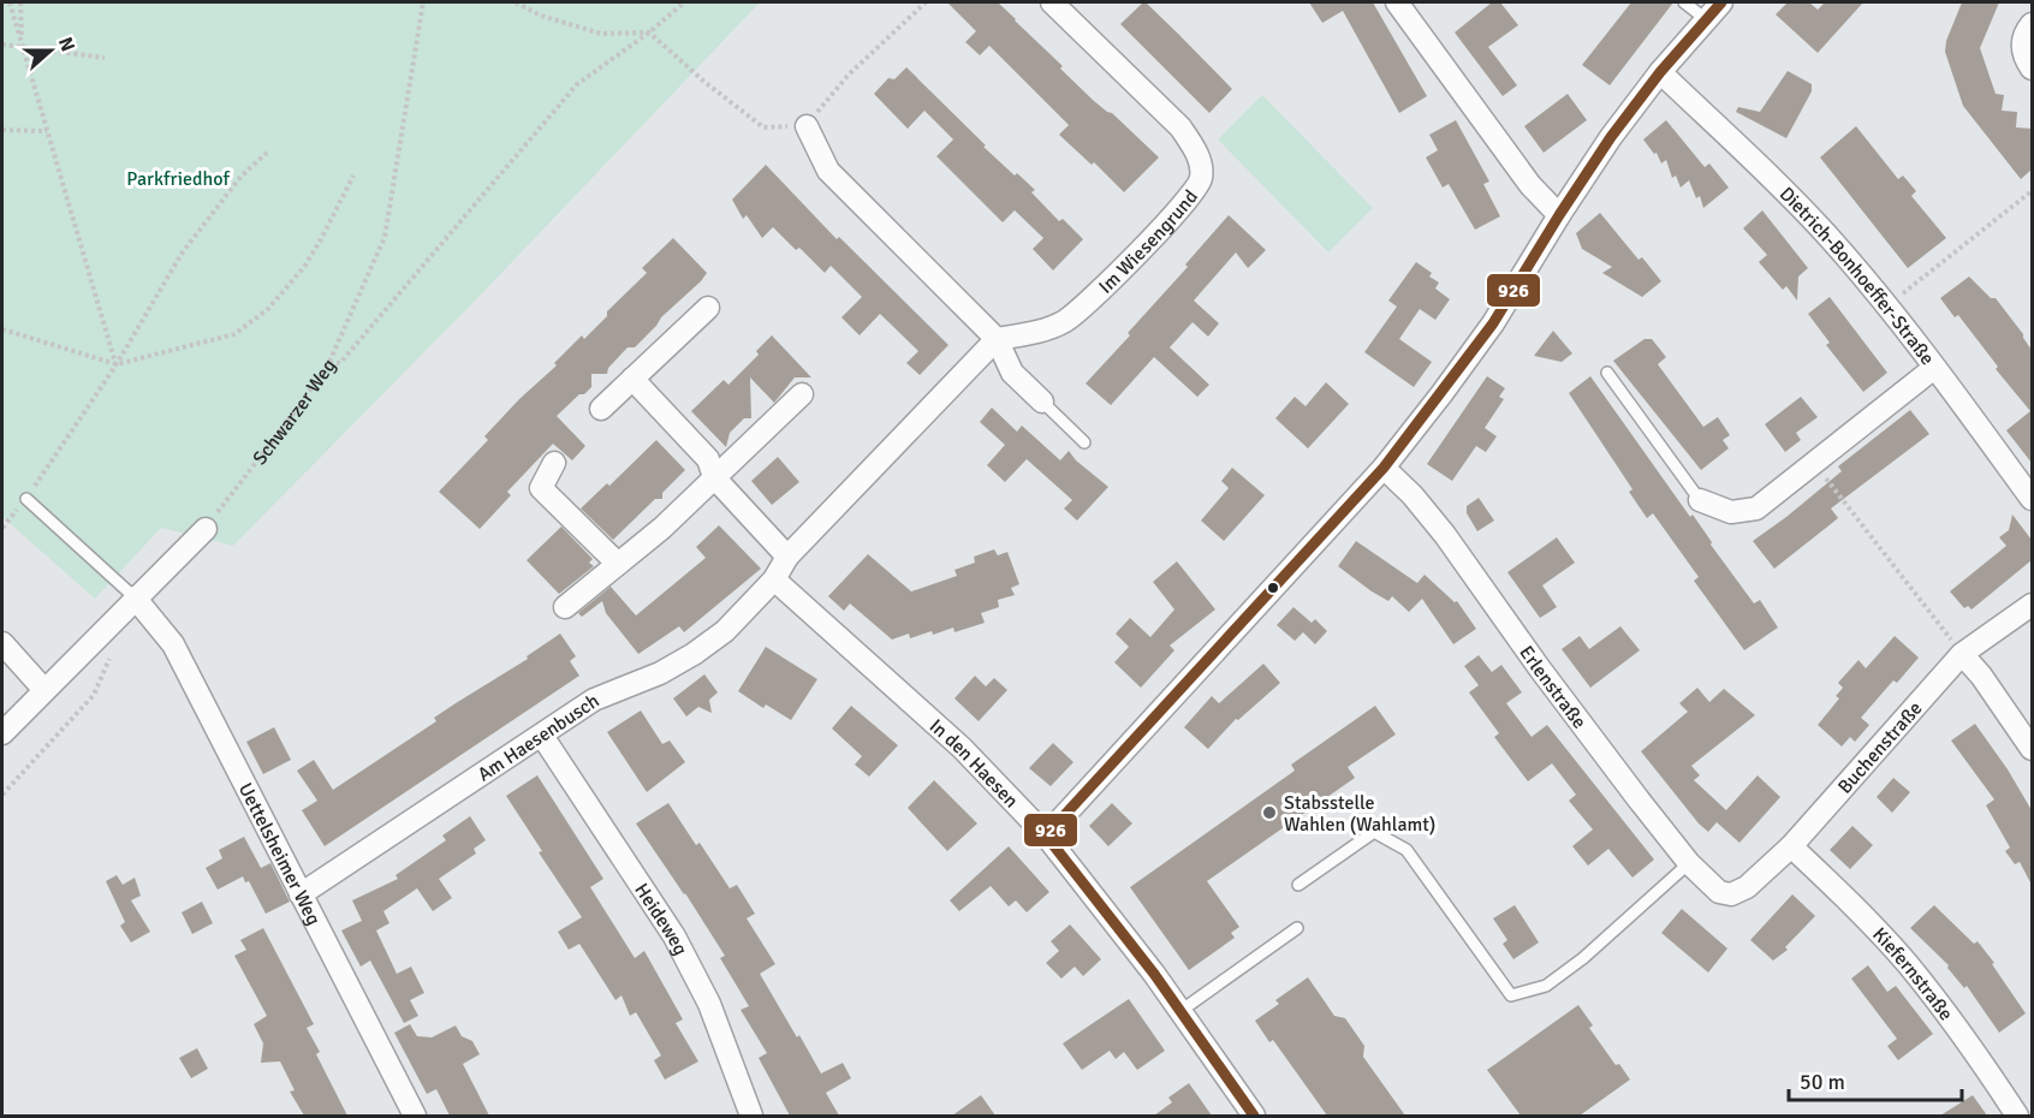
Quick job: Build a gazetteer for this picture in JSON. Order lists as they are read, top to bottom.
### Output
{
  "streets": {
    "street": [
      "Im Wiesengrund",
      "Dietrich-Bonhoeffer-Straße",
      "Erlenstraße",
      "Am Haesenbusch",
      "Buchenstraße",
      "In den Haesen",
      "Uettelsheimer Weg",
      "Heideweg",
      "Kiefernstraße"
    ],
    "path": ["Schwarzer Weg"]
  },
  "crossings": [
    ["Erlenstraße", "Buchenstraße"],
    ["Am Haesenbusch", "In den Haesen"],
    ["Am Haesenbusch", "Uettelsheimer Weg"],
    ["Am Haesenbusch", "Heideweg"],
    ["Buchenstraße", "Kiefernstraße"]
  ],
  "parks": ["Parkfriedhof"],
  "places": ["Stabsstelle Wahlen (Wahlamt)"],
  "lines": ["transit line 926"],
  "scale_bar": "50 m",
  "north": "right"
}
